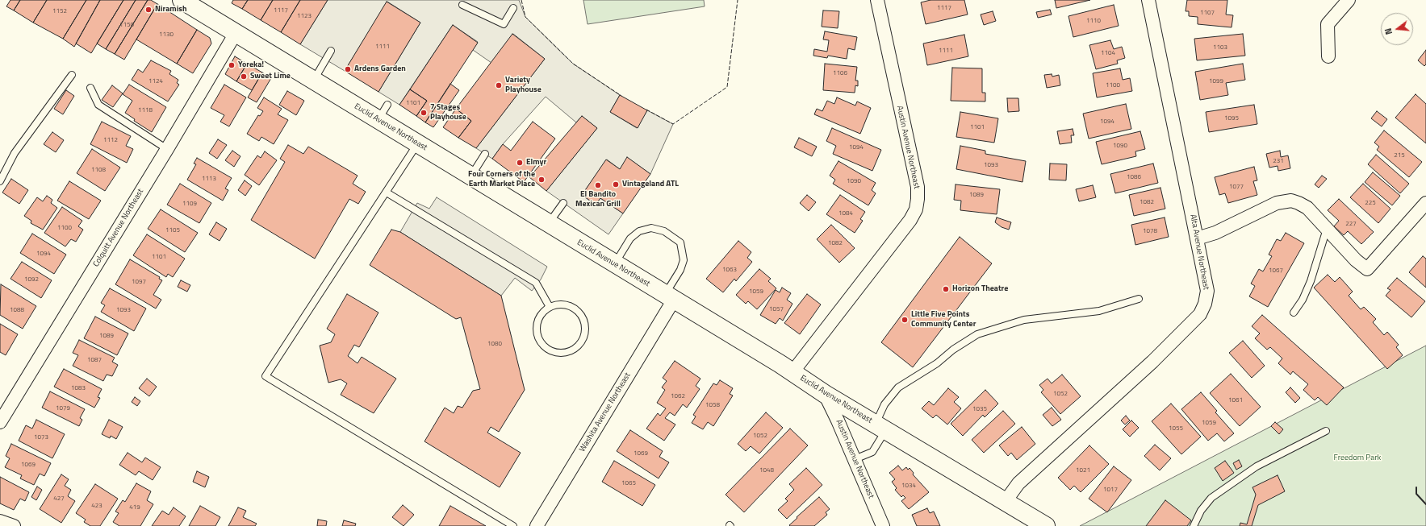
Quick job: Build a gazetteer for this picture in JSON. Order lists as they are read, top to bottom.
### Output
{
  "streets": {
    "street": [
      "Euclid Avenue Northeast",
      "Austin Avenue Northeast",
      "Colquitt Avenue Northeast",
      "Alta Avenue Northeast",
      "Washita Avenue Northeast"
    ]
  },
  "crossings": [
    ["Euclid Avenue Northeast", "Austin Avenue Northeast"],
    ["Euclid Avenue Northeast", "Colquitt Avenue Northeast"],
    ["Euclid Avenue Northeast", "Alta Avenue Northeast"],
    ["Euclid Avenue Northeast", "Washita Avenue Northeast"]
  ],
  "parks": ["Freedom Park"],
  "places": [
    "Niramish",
    "Yoreka!",
    "Ardens Garden",
    "Sweet Lime",
    "Variety Playhouse",
    "7 Stages Playhouse",
    "Elmyr",
    "Four Corners of the Earth Market Place",
    "Vintageland ATL",
    "El Bandito Mexican Grill",
    "Horizon Theatre",
    "Little Five Points Community Center"
  ],
  "house_numbers": [
    "1117",
    "1117",
    "1152",
    "1107",
    "1123",
    "1110",
    "1150",
    "1130",
    "1111",
    "1103",
    "1111",
    "1104",
    "1106",
    "1124",
    "1099",
    "1100",
    "1101",
    "1118",
    "1095",
    "1094",
    "1101",
    "1112",
    "1090",
    "1094",
    "215",
    "231",
    "1093",
    "1108",
    "1086",
    "1113",
    "1090",
    "1077",
    "1089",
    "1082",
    "225",
    "1109",
    "1084",
    "227",
    "1100",
    "1105",
    "1078",
    "1082",
    "1094",
    "1101",
    "1063",
    "1067",
    "1092",
    "1097",
    "1059",
    "1057",
    "1088",
    "1093",
    "1089",
    "1080",
    "1087",
    "1083",
    "1052",
    "1062",
    "1061",
    "1058",
    "1079",
    "1035",
    "1059",
    "1055",
    "1052",
    "1073",
    "1069",
    "1069",
    "1048",
    "1021",
    "1065",
    "1034",
    "1017",
    "427",
    "423",
    "419"
  ],
  "north": "left"
}
